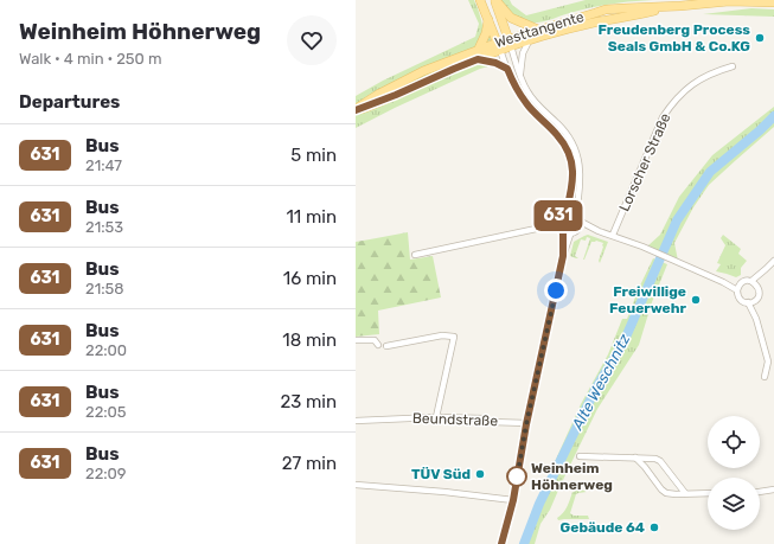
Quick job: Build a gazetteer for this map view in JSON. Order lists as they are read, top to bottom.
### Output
{
  "streets": {
    "main road": ["Westtangente"],
    "street": ["Lorscher Straße", "Beundstraße"]
  },
  "water": ["Alte Weschnitz"],
  "places": [
    "Freudenberg Process Seals GmbH & Co.KG",
    "Freiwillige Feuerwehr",
    "TÜV Süd",
    "Weinheim Höhnerweg",
    "Gebäude 64"
  ],
  "lines": ["bus line 631"],
  "page": {
    "heading": [
      ["Weinheim Höhnerweg", "Walk · 4 min · 250 m"],
      "Departures"
    ],
    "on_map": "631",
    "list": [
      {
        "mark": "631",
        "name": "Bus",
        "note": "21:47",
        "value": "5 min"
      },
      {
        "mark": "631",
        "name": "Bus",
        "note": "21:53",
        "value": "11 min"
      },
      {
        "mark": "631",
        "name": "Bus",
        "note": "21:58",
        "value": "16 min"
      },
      {
        "mark": "631",
        "name": "Bus",
        "note": "22:00",
        "value": "18 min"
      },
      {
        "mark": "631",
        "name": "Bus",
        "note": "22:05",
        "value": "23 min"
      },
      {
        "mark": "631",
        "name": "Bus",
        "note": "22:09",
        "value": "27 min"
      }
    ]
  }
}
